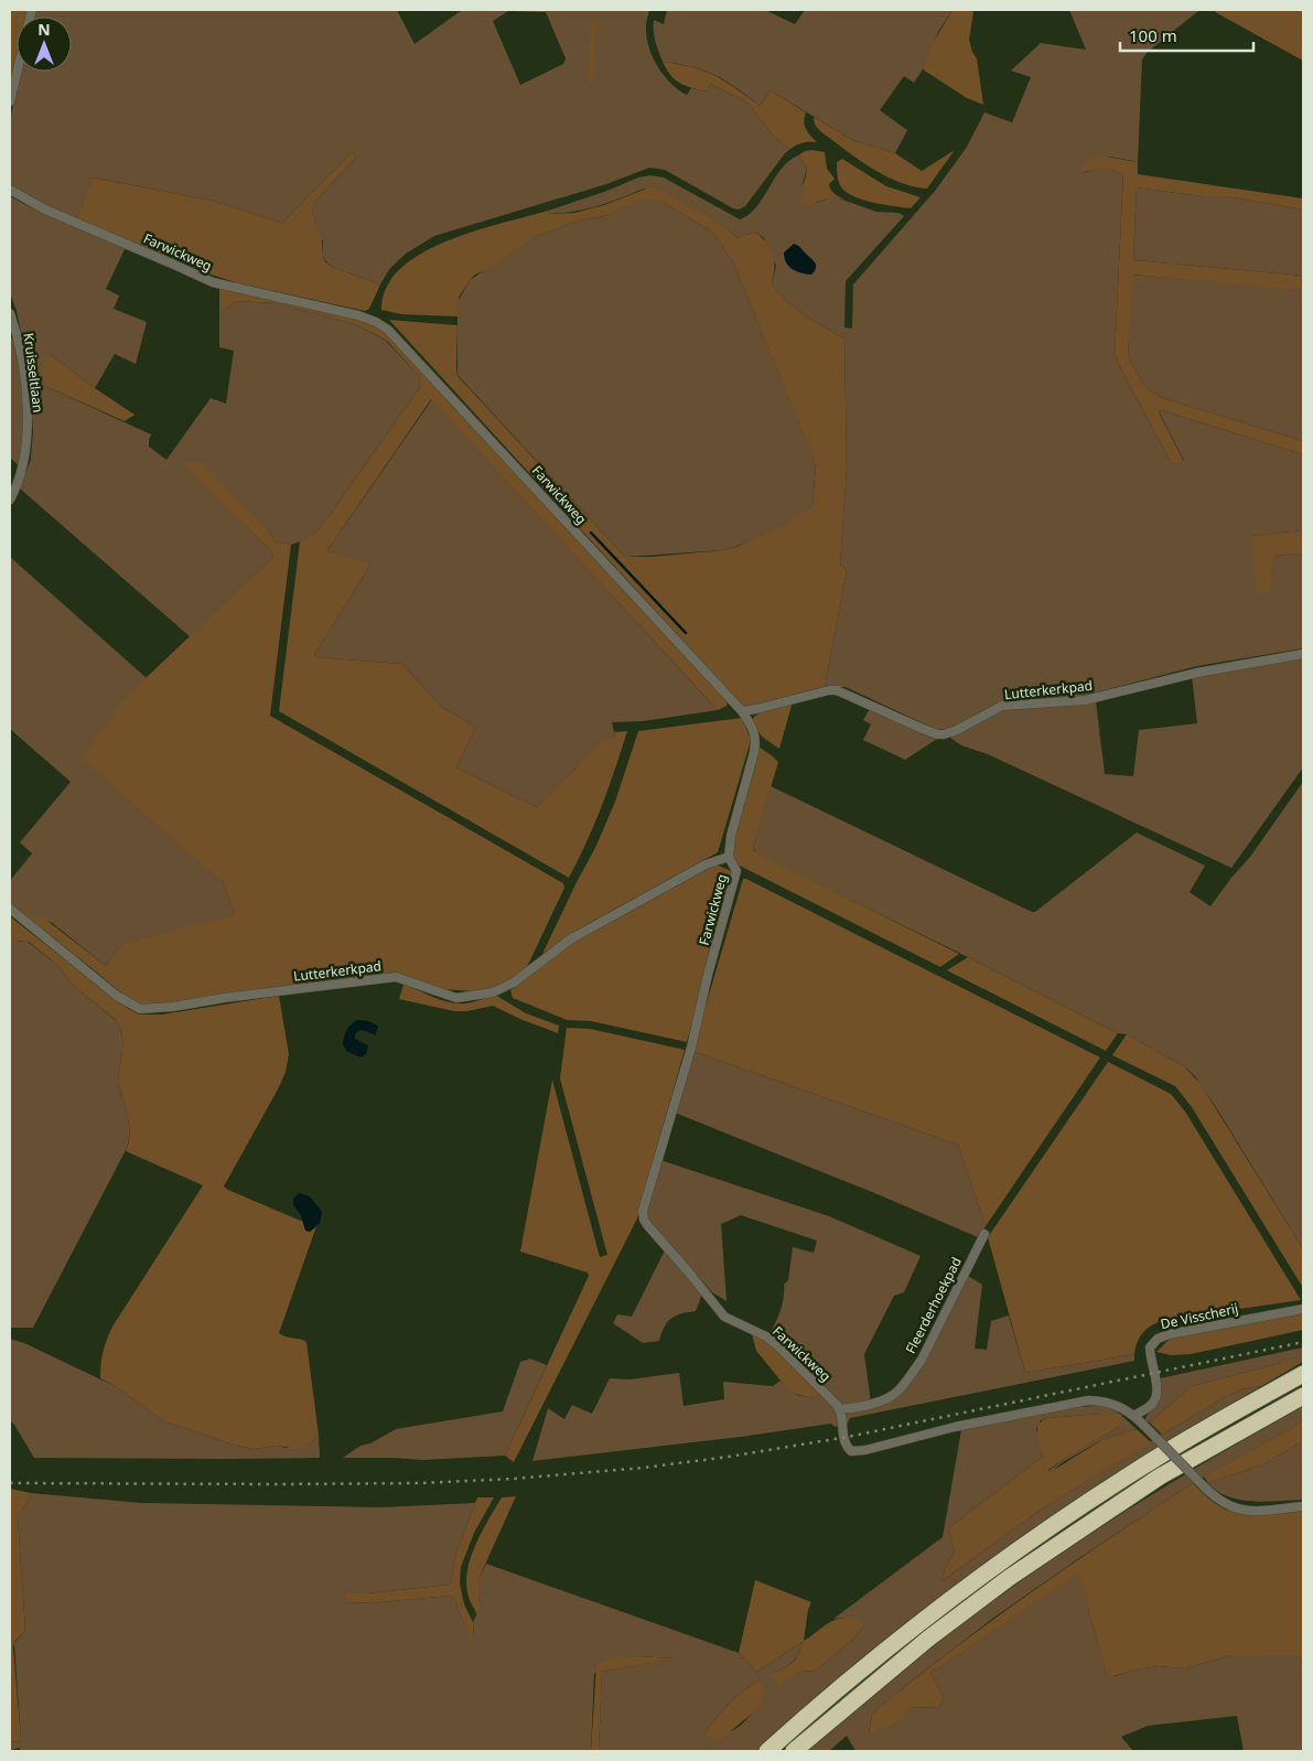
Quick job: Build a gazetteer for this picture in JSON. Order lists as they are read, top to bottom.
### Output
{
  "streets": {
    "street": [
      "Farwickweg",
      "Kruisseltlaan",
      "Lutterkerkpad",
      "Fleerderhoekpad",
      "De Visscherij"
    ]
  },
  "crossings": [
    ["Farwickweg", "Lutterkerkpad"],
    ["Farwickweg", "Fleerderhoekpad"]
  ],
  "scale_bar": "100 m",
  "north": "top"
}
